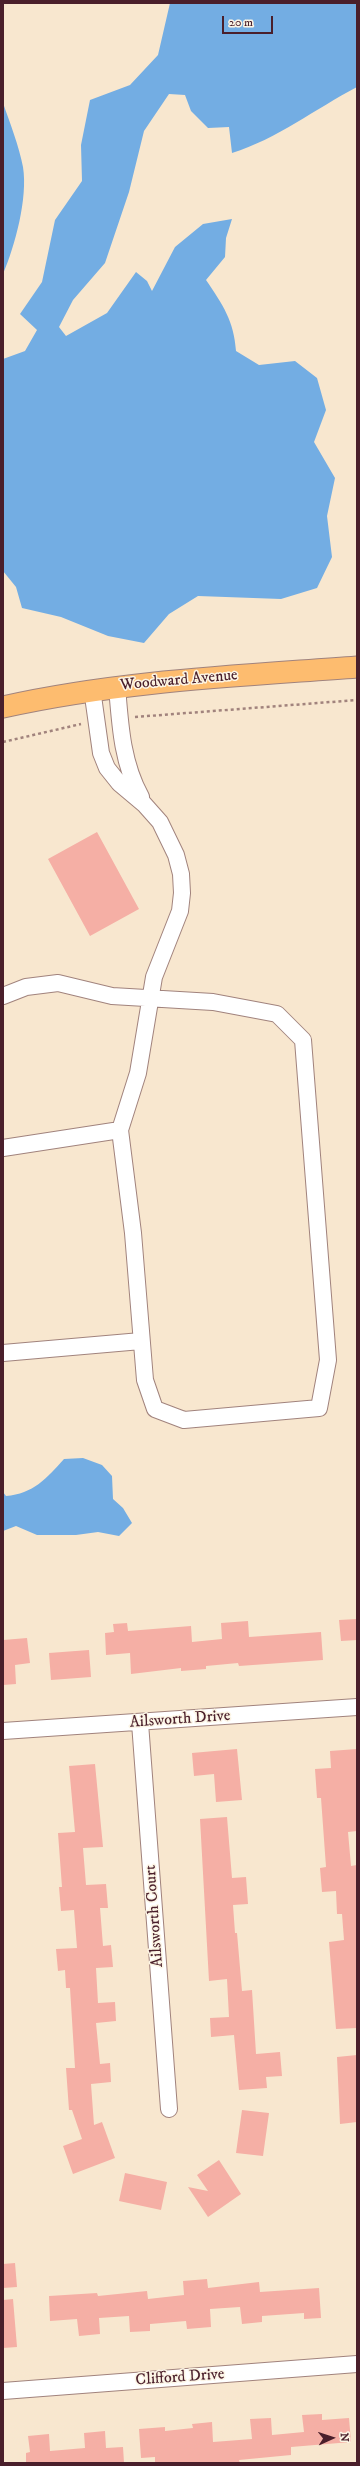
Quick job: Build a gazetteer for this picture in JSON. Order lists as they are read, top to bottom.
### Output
{
  "streets": {
    "main road": ["Woodward Avenue"],
    "street": ["Ailsworth Drive", "Ailsworth Court", "Clifford Drive"]
  },
  "crossings": [
    ["Ailsworth Drive", "Ailsworth Court"]
  ],
  "scale_bar": "20 m",
  "north": "right"
}
